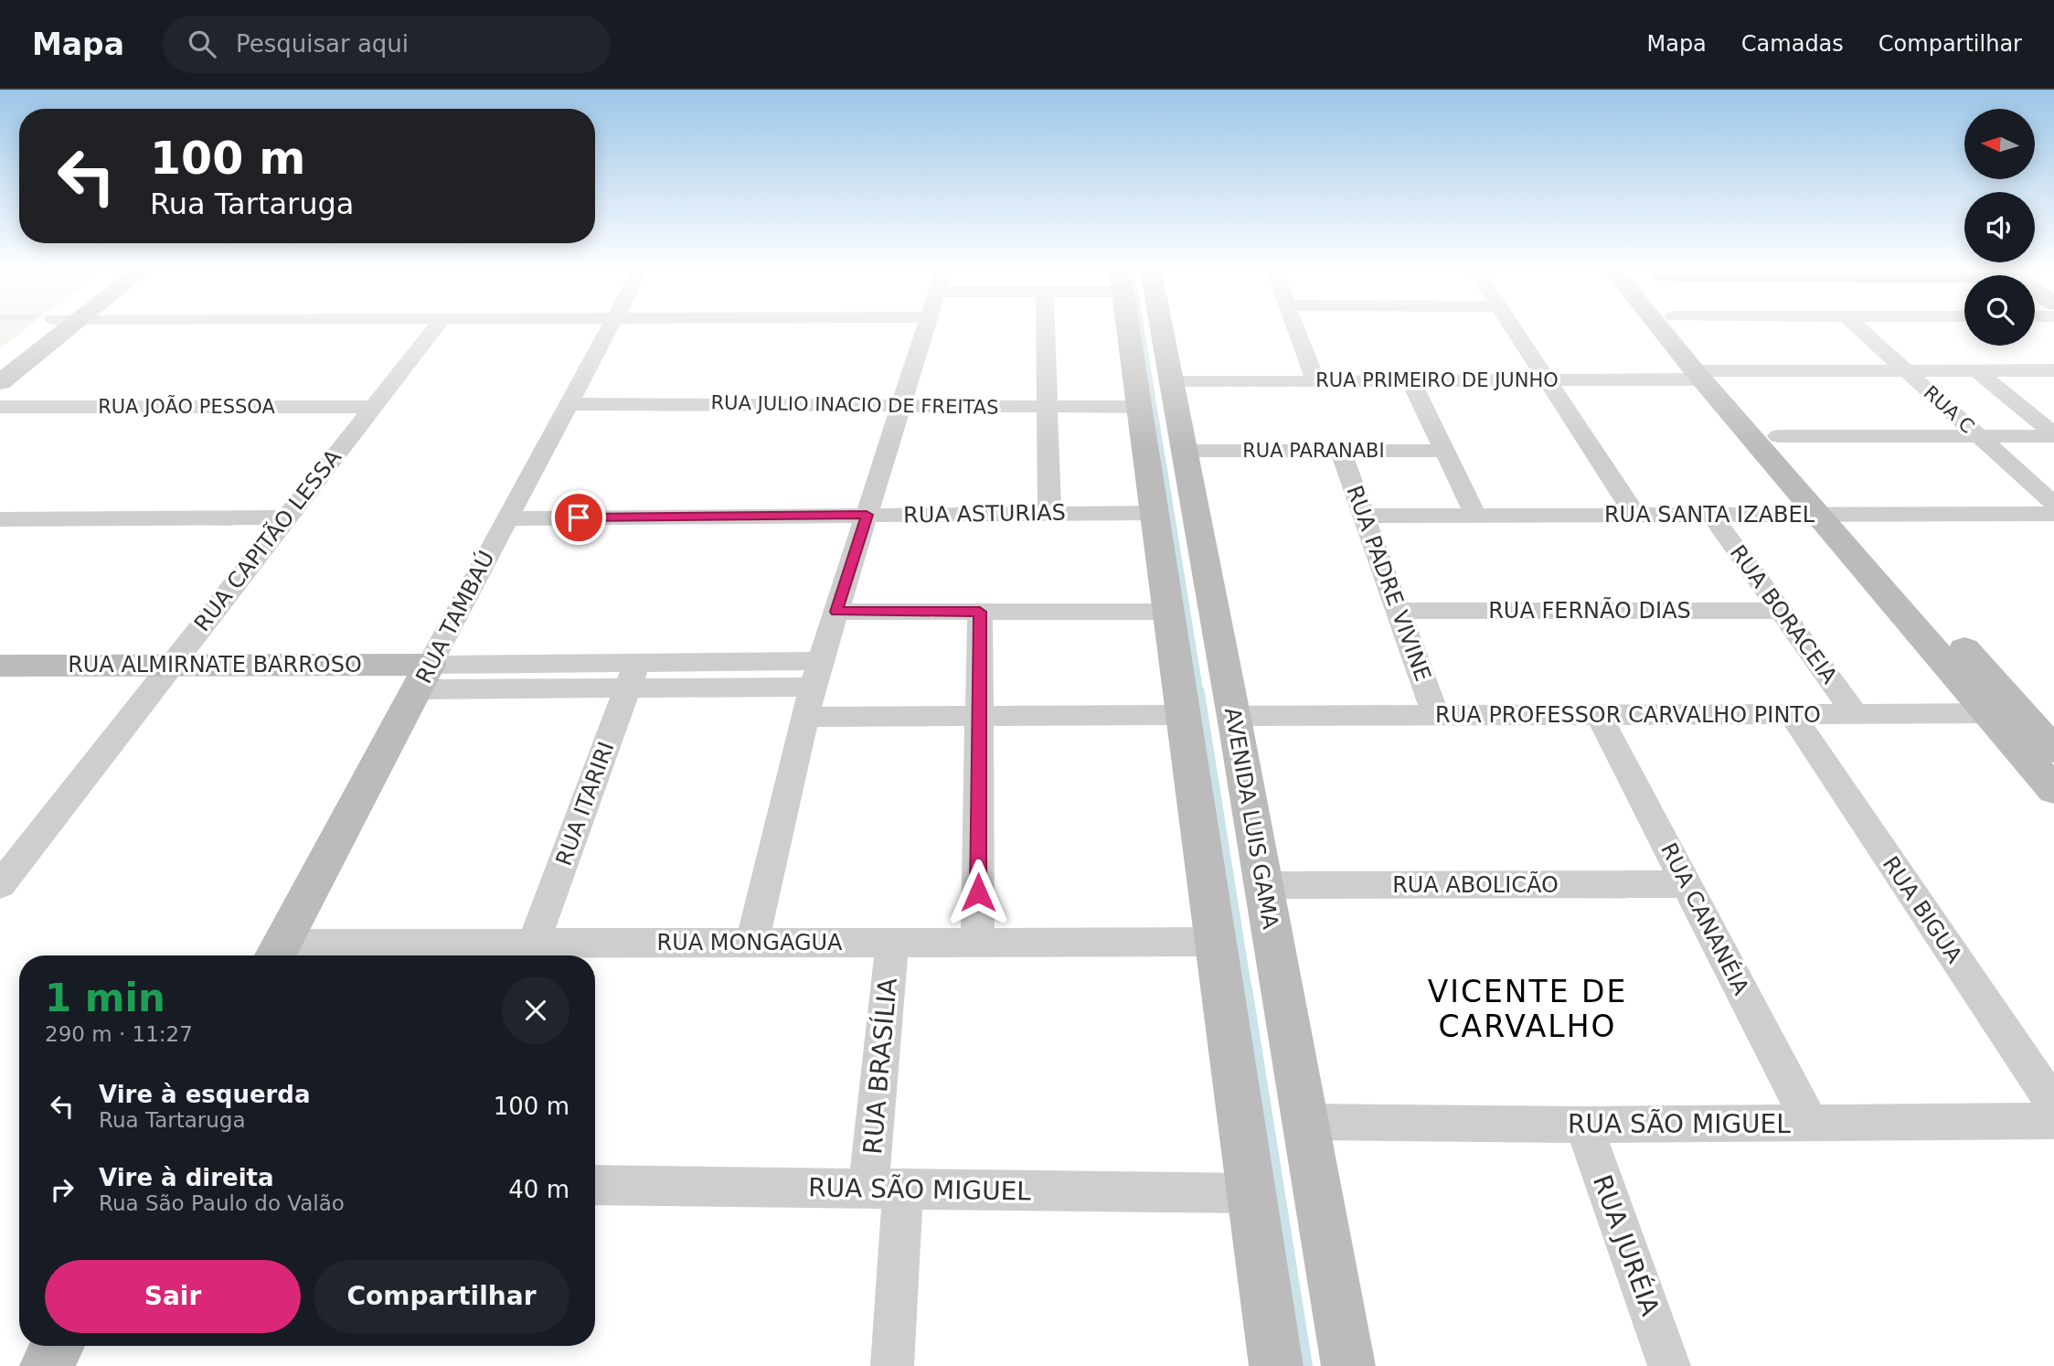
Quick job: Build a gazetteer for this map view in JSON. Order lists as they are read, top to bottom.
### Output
{
  "streets": {
    "street": [
      "RUA PRIMEIRO DE JUNHO",
      "RUA JULIO INACIO DE FREITAS",
      "RUA JOÃO PESSOA",
      "RUA C",
      "RUA PARANABI",
      "RUA ASTURIAS",
      "RUA SANTA IZABEL",
      "RUA CAPITÃO LESSA",
      "RUA PADRE VIVINE",
      "RUA FERNÃO DIAS",
      "RUA BORACEIA",
      "RUA TAMBAÚ",
      "RUA ALMIRNATE BARROSO",
      "RUA PROFESSOR CARVALHO PINTO",
      "RUA ITARIRI",
      "AVENIDA LUIS GAMA",
      "RUA ABOLICÃO",
      "RUA BIGUA",
      "RUA CANANÉIA",
      "RUA MONGAGUA",
      "RUA BRASÍLIA",
      "RUA SÃO MIGUEL",
      "RUA JURÉIA"
    ]
  },
  "crossings": [
    ["RUA PRIMEIRO DE JUNHO", "RUA C"],
    ["RUA PRIMEIRO DE JUNHO", "AVENIDA LUIS GAMA"],
    ["RUA JULIO INACIO DE FREITAS", "RUA TAMBAÚ"],
    ["RUA JOÃO PESSOA", "RUA CAPITÃO LESSA"],
    ["RUA PARANABI", "RUA PADRE VIVINE"],
    ["RUA PARANABI", "AVENIDA LUIS GAMA"],
    ["RUA ASTURIAS", "RUA TAMBAÚ"],
    ["RUA SANTA IZABEL", "RUA PADRE VIVINE"],
    ["RUA SANTA IZABEL", "RUA BORACEIA"],
    ["RUA CAPITÃO LESSA", "RUA ALMIRNATE BARROSO"],
    ["RUA PADRE VIVINE", "RUA FERNÃO DIAS"],
    ["RUA PADRE VIVINE", "RUA PROFESSOR CARVALHO PINTO"],
    ["RUA FERNÃO DIAS", "RUA BORACEIA"],
    ["RUA BORACEIA", "RUA PROFESSOR CARVALHO PINTO"],
    ["RUA TAMBAÚ", "RUA ALMIRNATE BARROSO"],
    ["RUA TAMBAÚ", "RUA MONGAGUA"],
    ["RUA PROFESSOR CARVALHO PINTO", "AVENIDA LUIS GAMA"],
    ["RUA PROFESSOR CARVALHO PINTO", "RUA BIGUA"],
    ["RUA PROFESSOR CARVALHO PINTO", "RUA CANANÉIA"],
    ["RUA ITARIRI", "RUA MONGAGUA"],
    ["AVENIDA LUIS GAMA", "RUA ABOLICÃO"],
    ["AVENIDA LUIS GAMA", "RUA SÃO MIGUEL"],
    ["RUA ABOLICÃO", "RUA CANANÉIA"],
    ["RUA CANANÉIA", "RUA SÃO MIGUEL"],
    ["RUA MONGAGUA", "RUA BRASÍLIA"],
    ["RUA BRASÍLIA", "RUA SÃO MIGUEL"],
    ["RUA SÃO MIGUEL", "RUA JURÉIA"]
  ],
  "districts": ["VICENTE DE CARVALHO"],
  "north": "left",
  "page": {
    "header": "Mapa",
    "search": "Pesquisar aqui",
    "nav": ["Mapa", "Camadas", "Compartilhar"],
    "turn": ["100 m", "Rua Tartaruga"],
    "heading": ["1 min", "290 m · 11:27"],
    "list": [
      {
        "name": "Vire à esquerda",
        "note": "Rua Tartaruga",
        "value": "100 m"
      },
      {
        "name": "Vire à direita",
        "note": "Rua São Paulo do Valão",
        "value": "40 m"
      }
    ],
    "buttons": ["Sair", "Compartilhar"]
  }
}
